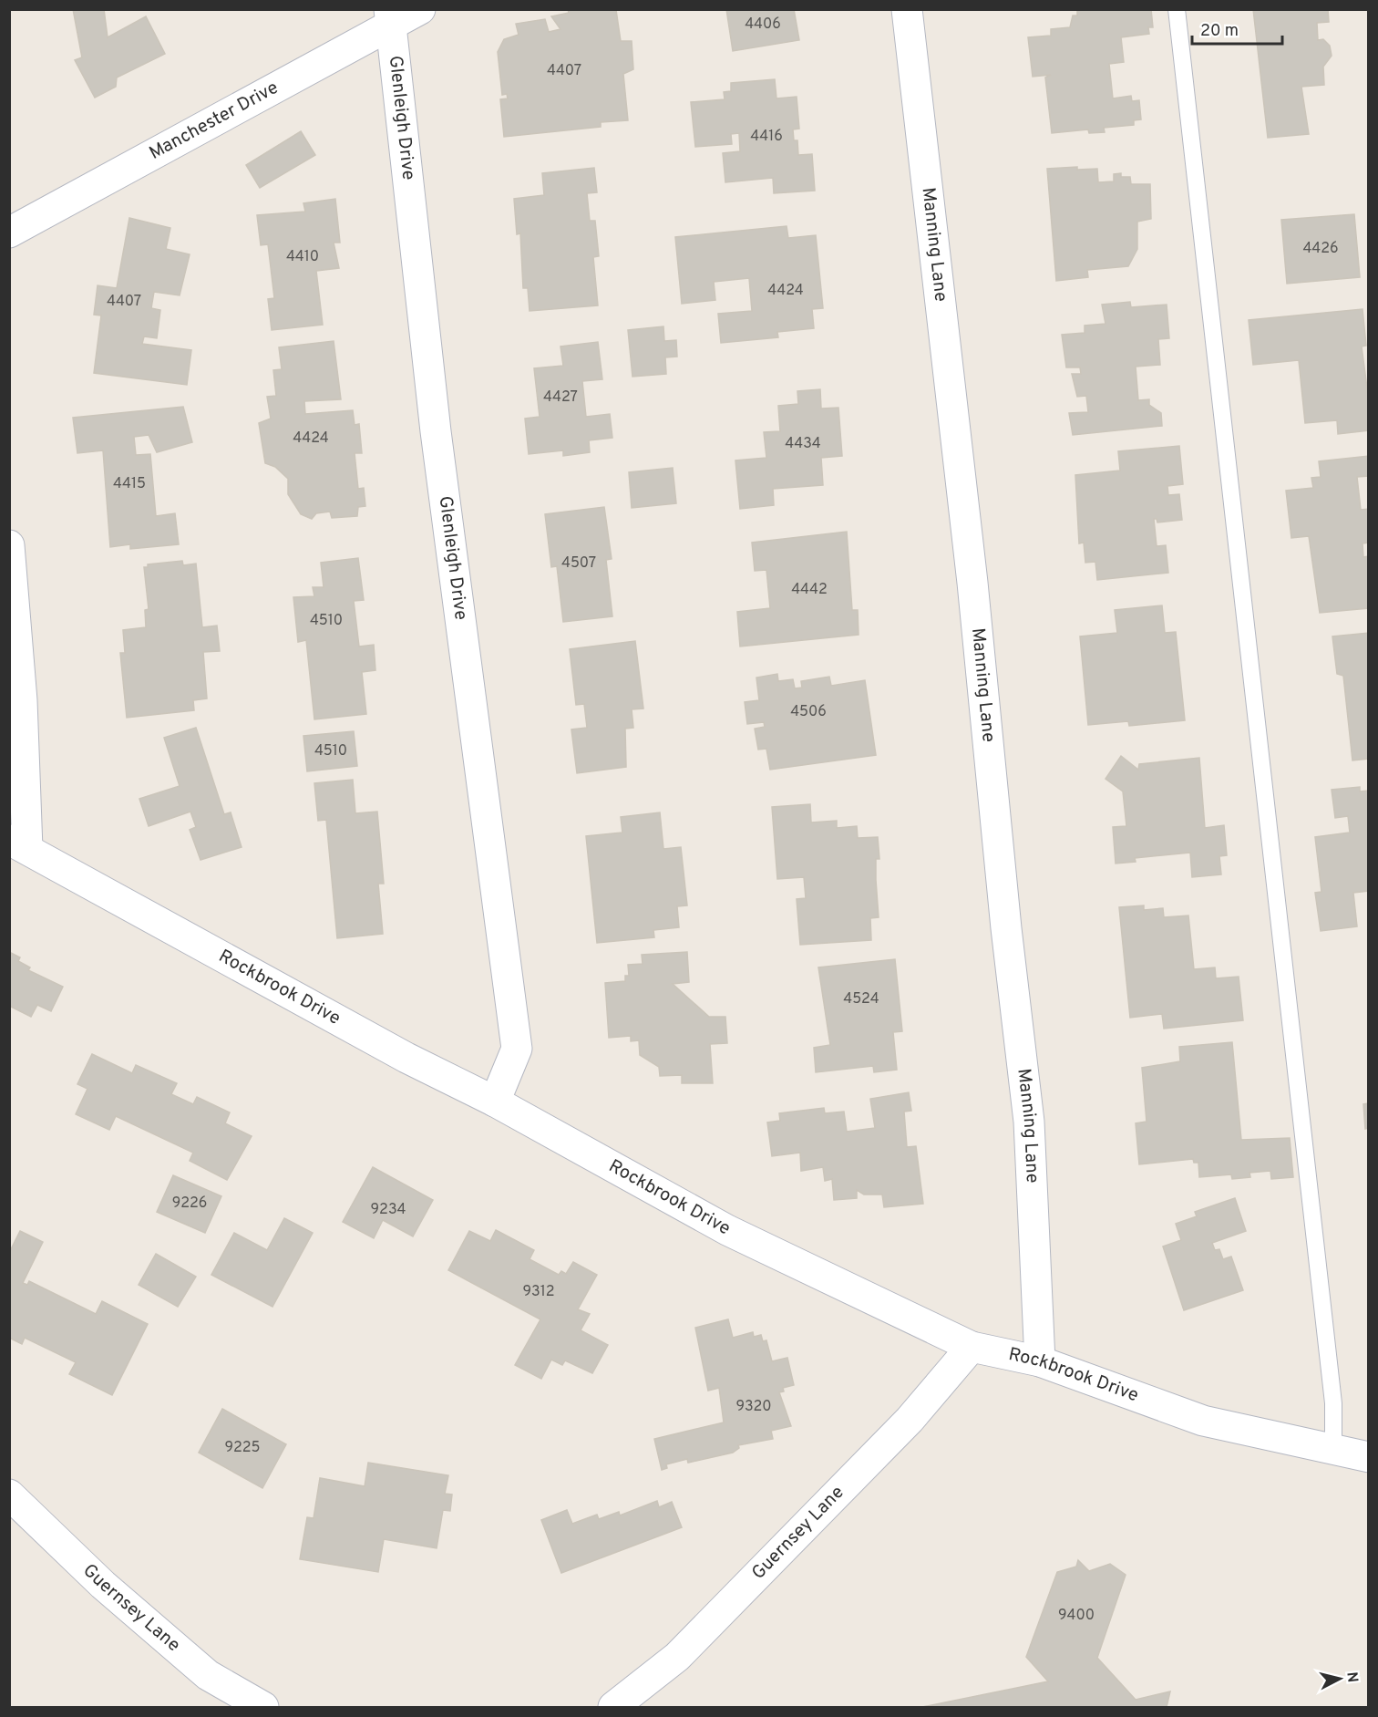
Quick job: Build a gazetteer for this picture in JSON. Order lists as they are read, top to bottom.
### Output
{
  "streets": {
    "street": [
      "Glenleigh Drive",
      "Manchester Drive",
      "Manning Lane",
      "Rockbrook Drive",
      "Guernsey Lane"
    ]
  },
  "crossings": [
    ["Glenleigh Drive", "Manchester Drive"],
    ["Glenleigh Drive", "Rockbrook Drive"],
    ["Manning Lane", "Rockbrook Drive"],
    ["Rockbrook Drive", "Guernsey Lane"]
  ],
  "house_numbers": [
    "4406",
    "4407",
    "4416",
    "4426",
    "4410",
    "4424",
    "4407",
    "4427",
    "4424",
    "4434",
    "4415",
    "4507",
    "4442",
    "4510",
    "4506",
    "4510",
    "4524",
    "9226",
    "9234",
    "9312",
    "9320",
    "9225",
    "9400"
  ],
  "scale_bar": "20 m",
  "north": "right"
}
